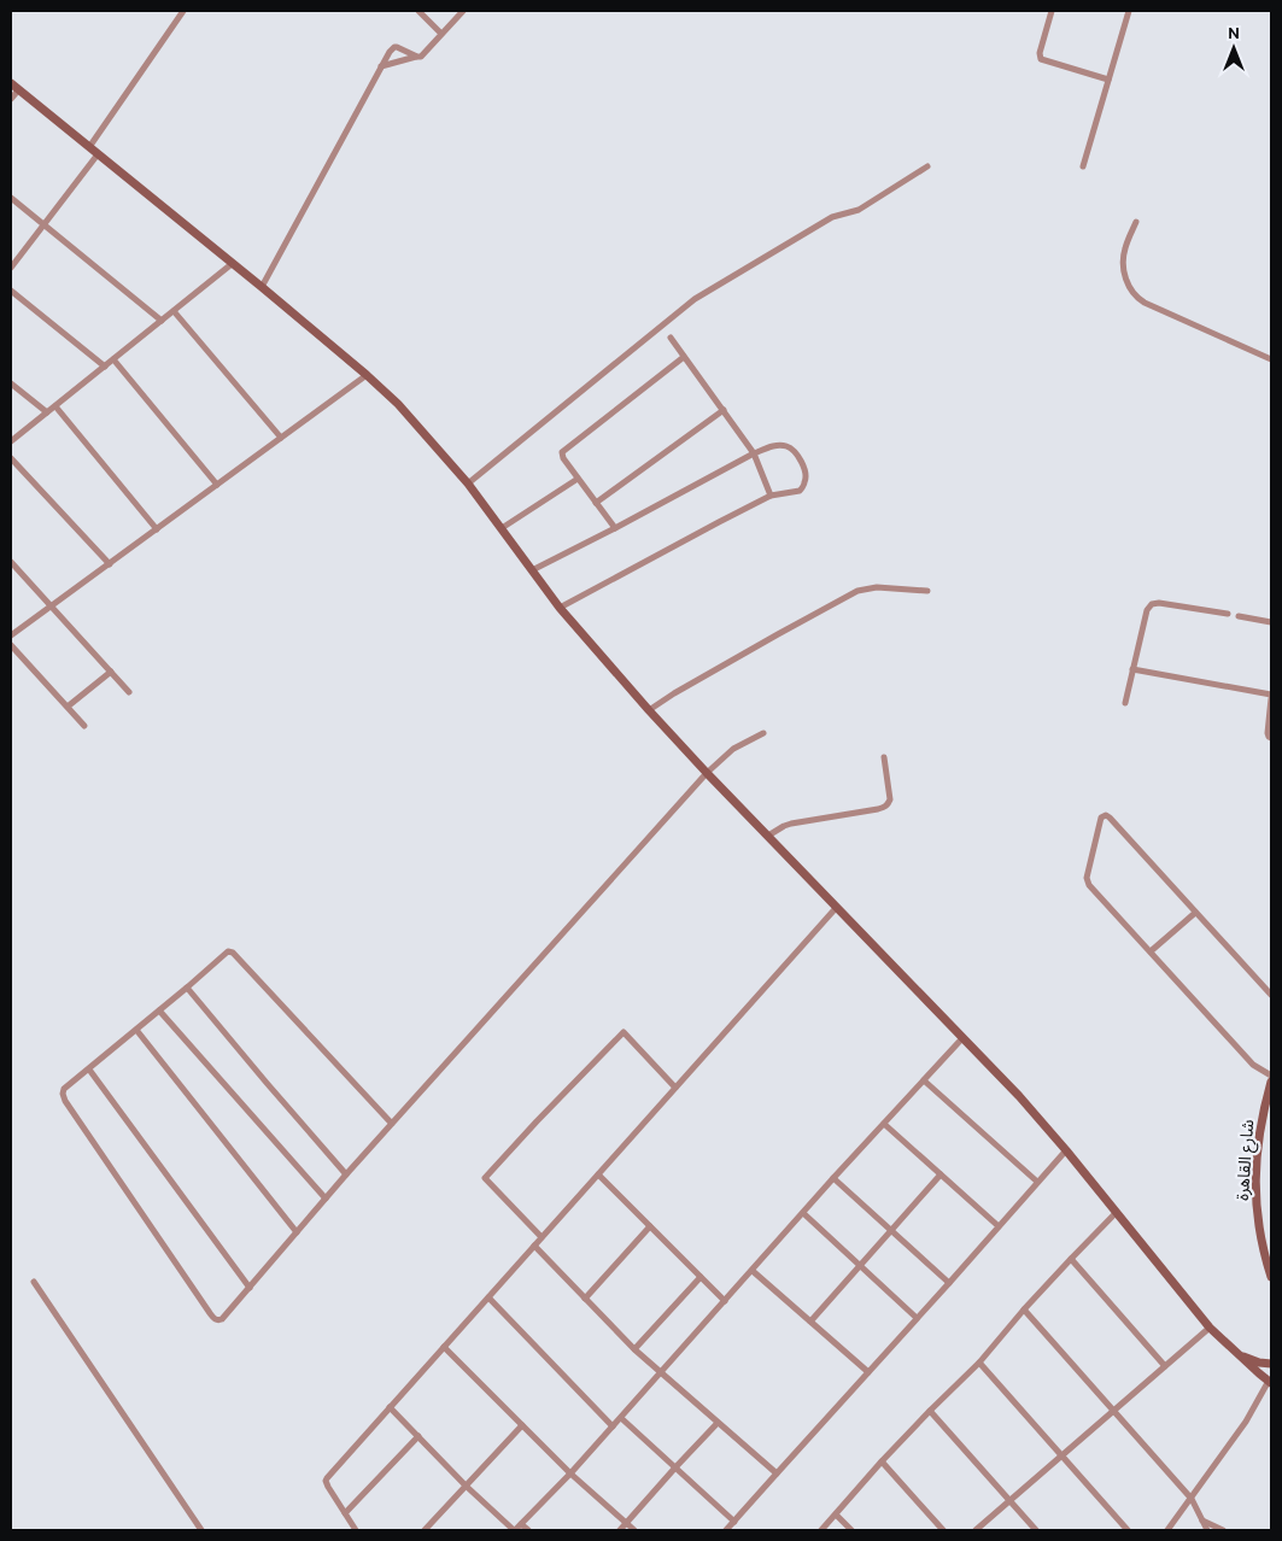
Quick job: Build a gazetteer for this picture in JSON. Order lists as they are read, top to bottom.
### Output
{
  "streets": {
    "main road": ["شارع القاهرة"]
  },
  "north": "top"
}
